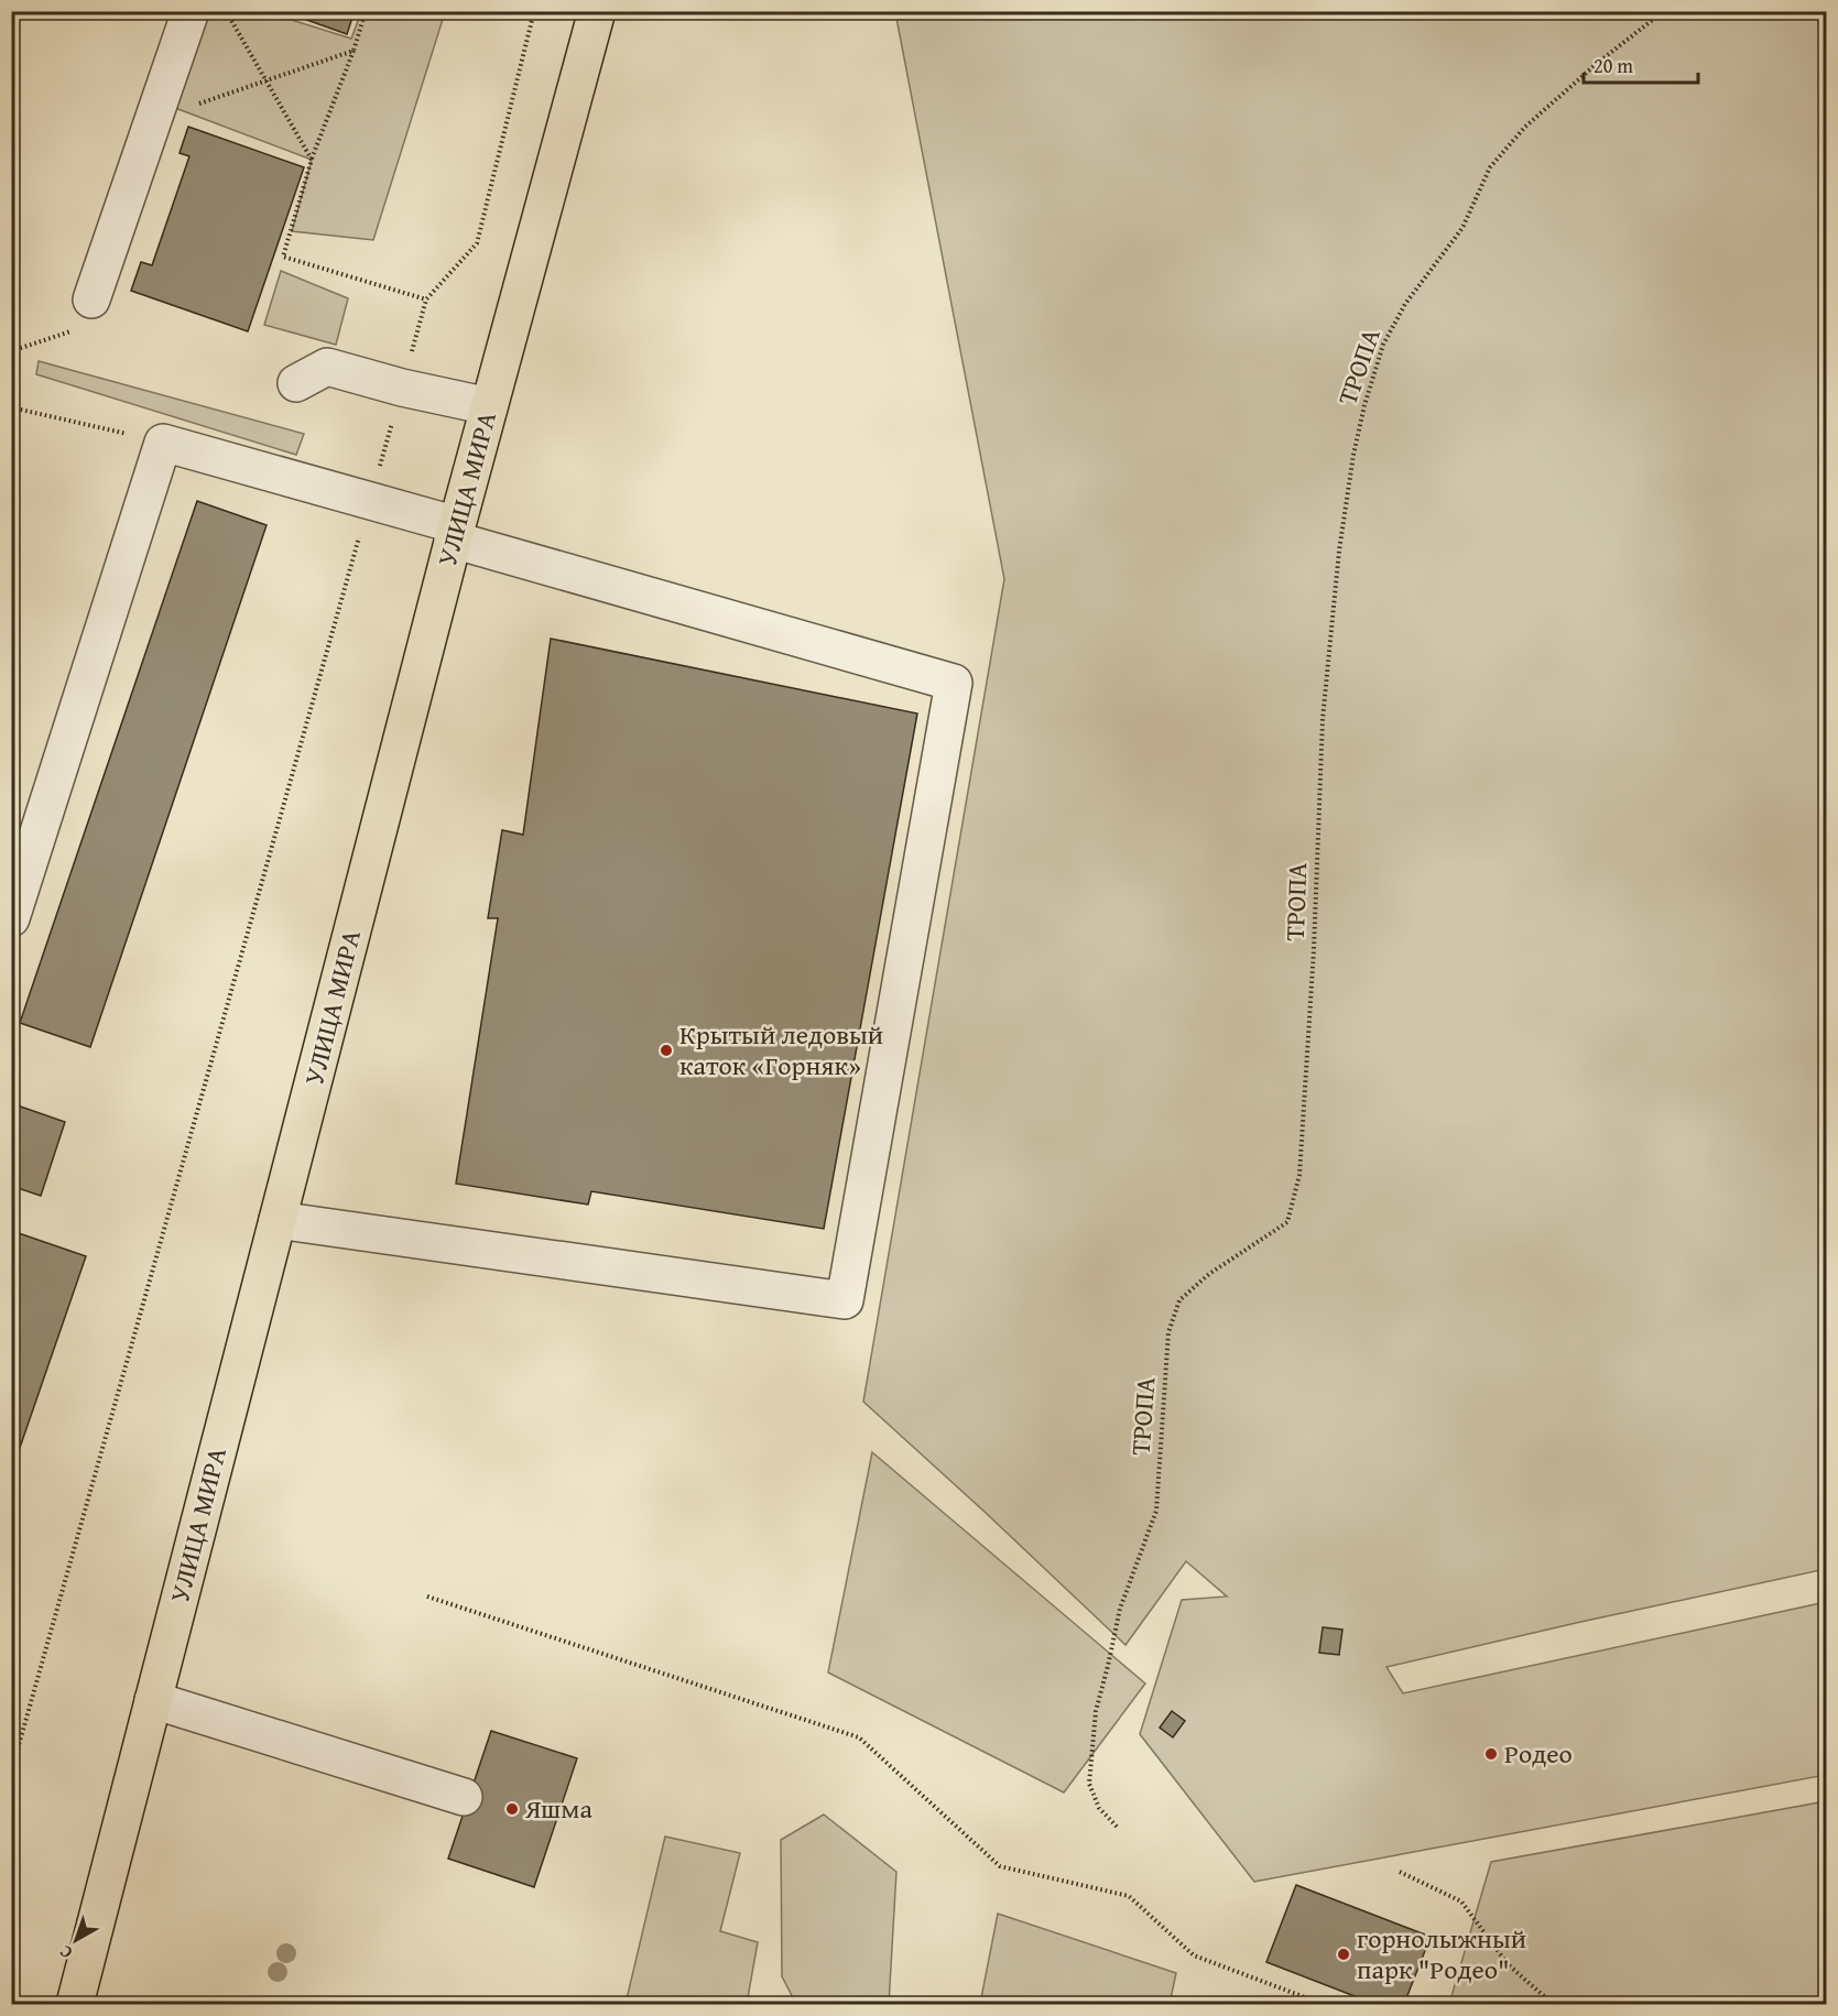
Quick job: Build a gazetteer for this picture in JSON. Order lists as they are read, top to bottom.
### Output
{
  "streets": {
    "main road": ["УЛИЦА МИРА"],
    "path": ["ТРОПА"]
  },
  "places": [
    "Крытый ледовый каток «Горняк»",
    "Родео",
    "Яшма",
    "горнолыжный парк \"Родео\""
  ],
  "scale_bar": "20 m",
  "north": "bottom left"
}
